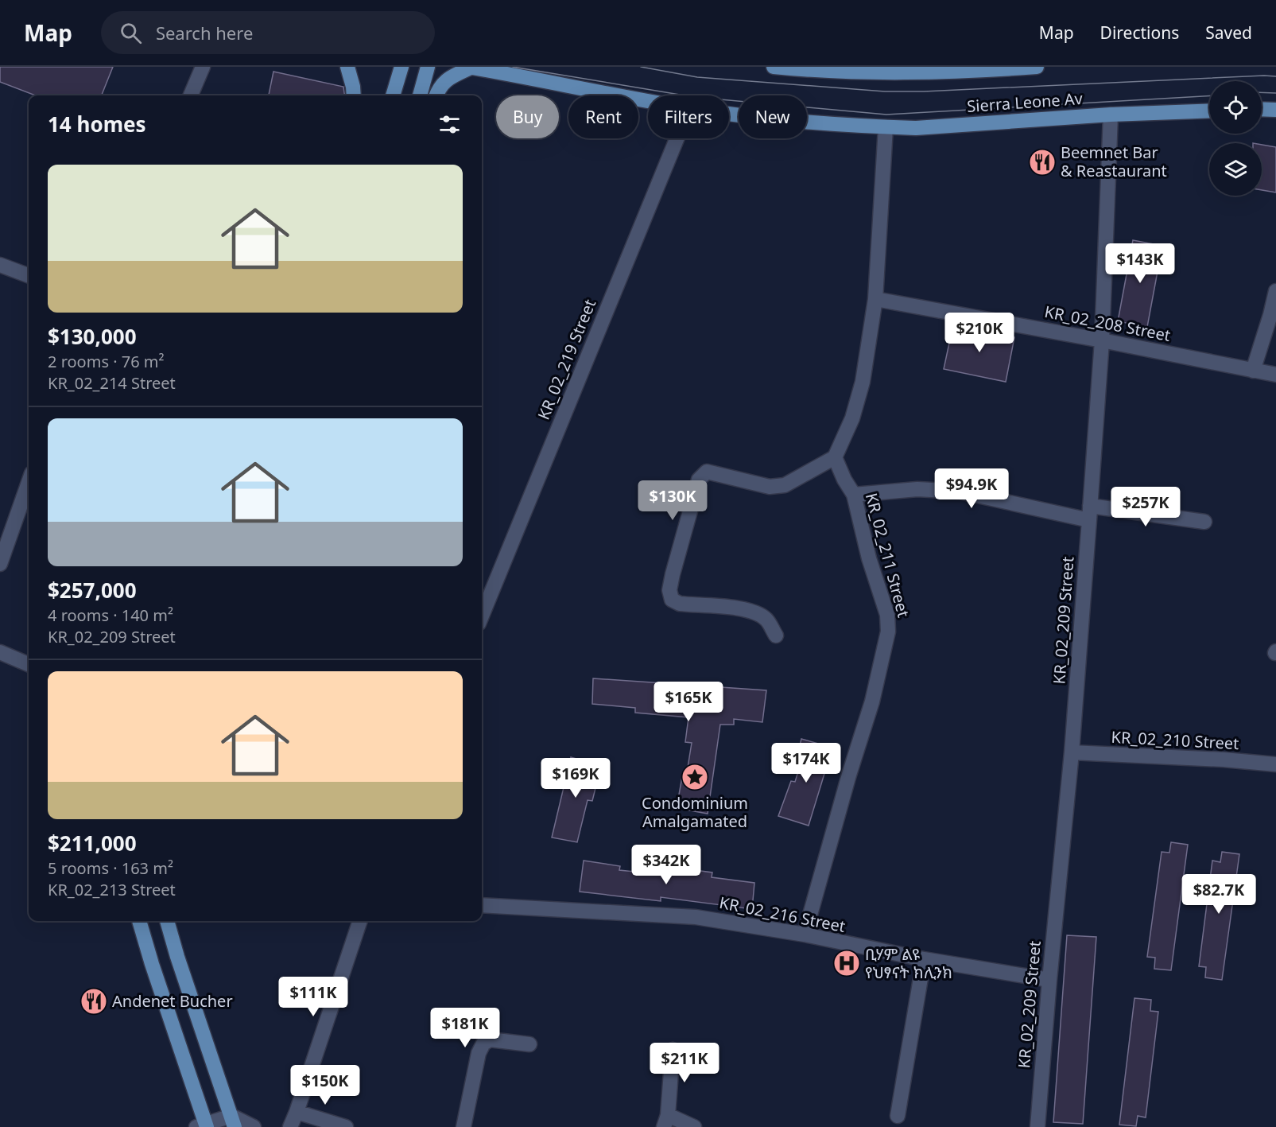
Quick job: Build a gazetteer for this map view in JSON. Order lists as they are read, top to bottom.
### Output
{
  "streets": {
    "main road": ["Sierra Leone Av"],
    "street": [
      "KR_02_208 Street",
      "KR_02_219 Street",
      "KR_02_211 Street",
      "KR_02_209 Street",
      "KR_02_210 Street",
      "KR_02_216 Street"
    ]
  },
  "crossings": [
    ["Sierra Leone Av", "KR_02_209 Street"],
    ["KR_02_208 Street", "KR_02_209 Street"],
    ["KR_02_211 Street", "KR_02_216 Street"],
    ["KR_02_209 Street", "KR_02_210 Street"],
    ["KR_02_209 Street", "KR_02_216 Street"]
  ],
  "places": {
    "restaurant": ["Beemnet Bar & Reastaurant", "Andenet Bucher"],
    "place": ["Condominium Amalgamated"],
    "hospital": ["ቢሃም ልዩ የህፃናት ክሊንክ"]
  },
  "page": {
    "header": "Map",
    "search": "Search here",
    "nav": ["Map", "Directions", "Saved"],
    "chip": [
      "Buy",
      "Rent",
      "Filters",
      "New"
    ],
    "heading": "14 homes",
    "list": [
      {
        "name": "$130,000",
        "note": "2 rooms · 76 m² · KR_02_214 Street"
      },
      {
        "name": "$257,000",
        "note": "4 rooms · 140 m² · KR_02_209 Street"
      },
      {
        "name": "$211,000",
        "note": "5 rooms · 163 m² · KR_02_213 Street"
      }
    ],
    "price": [
      "$143K",
      "$210K",
      "$94.9K",
      "$130K",
      "$257K",
      "$165K",
      "$174K",
      "$169K",
      "$342K",
      "$82.7K",
      "$111K",
      "$181K",
      "$211K",
      "$150K"
    ]
  }
}
